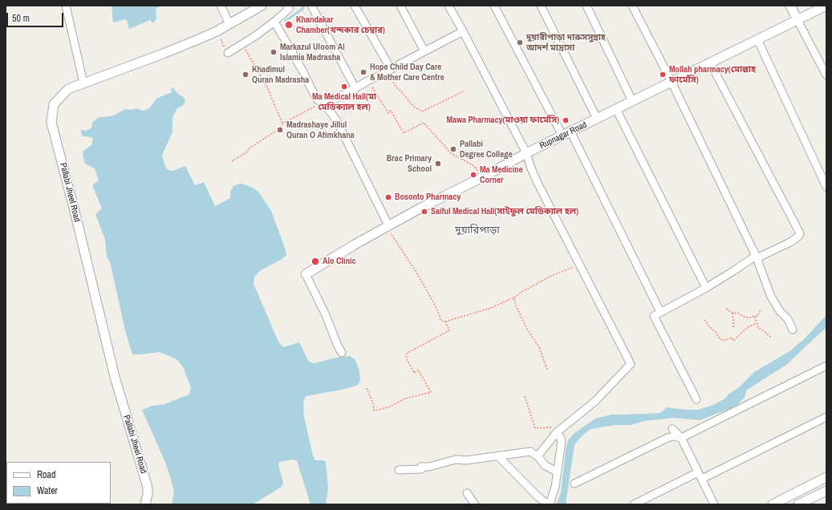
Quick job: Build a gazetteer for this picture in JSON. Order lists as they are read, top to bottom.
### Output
{
  "streets": {
    "street": ["Rupnagar Road", "Pallabi Jheel Road"]
  },
  "districts": ["দুয়ারিপাড়া"],
  "places": [
    "Khandakar Chamber(খন্দকার চেম্বার)",
    "দুয়ারীপাড়া দারুসসুন্নাহ আদর্শ মাদ্রাসা",
    "Markazul Uloom Al Islamia Madrasha",
    "Hope Child Day Care & Mother Care Centre",
    "Khadimul Quran Madrasha",
    "Mollah pharmacy(মোল্লাহ ফার্মেসি)",
    "Ma Medical Hall(মা মেডিক্যাল হল)",
    "Mawa Pharmacy(মাওয়া ফার্মেসি)",
    "Madrashaye Jillul Quran O Atimkhana",
    "Pallabi Degree College",
    "Brac Primary School",
    "Ma Medicine Corner",
    "Bosonto Pharmacy",
    "Saiful Medical Hall(সাইফুল মেডিক্যাল হল)",
    "Alo Clinic"
  ],
  "legend": ["Road", "Water"],
  "scale_bar": "50 m"
}
